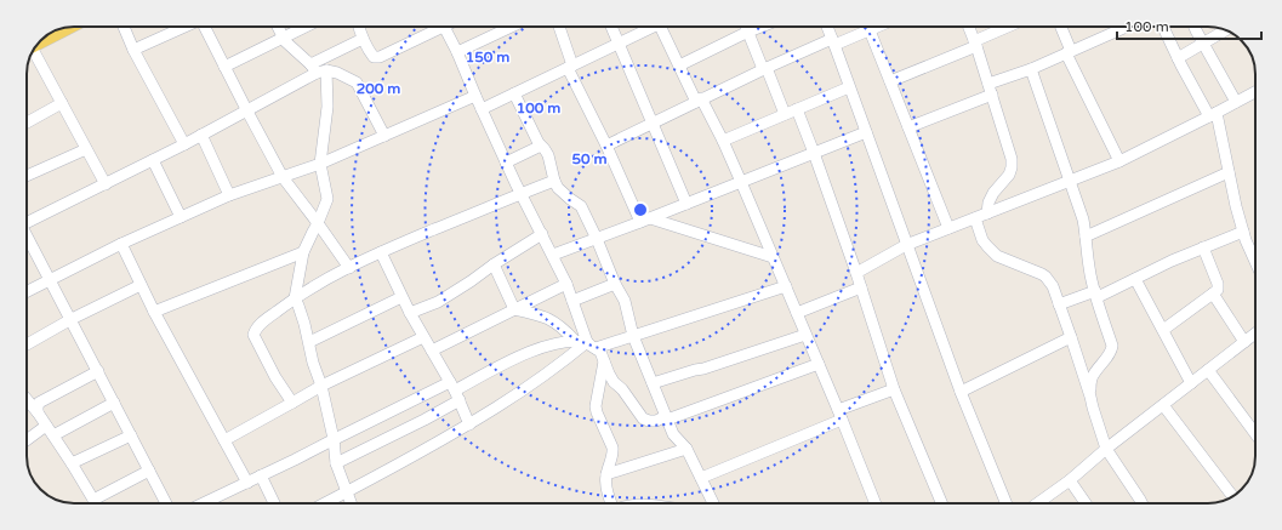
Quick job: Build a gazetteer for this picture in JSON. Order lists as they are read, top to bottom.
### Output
{
  "scale_bar": "100 m",
  "rings": [
    "150 m",
    "200 m",
    "100 m",
    "50 m"
  ]
}
